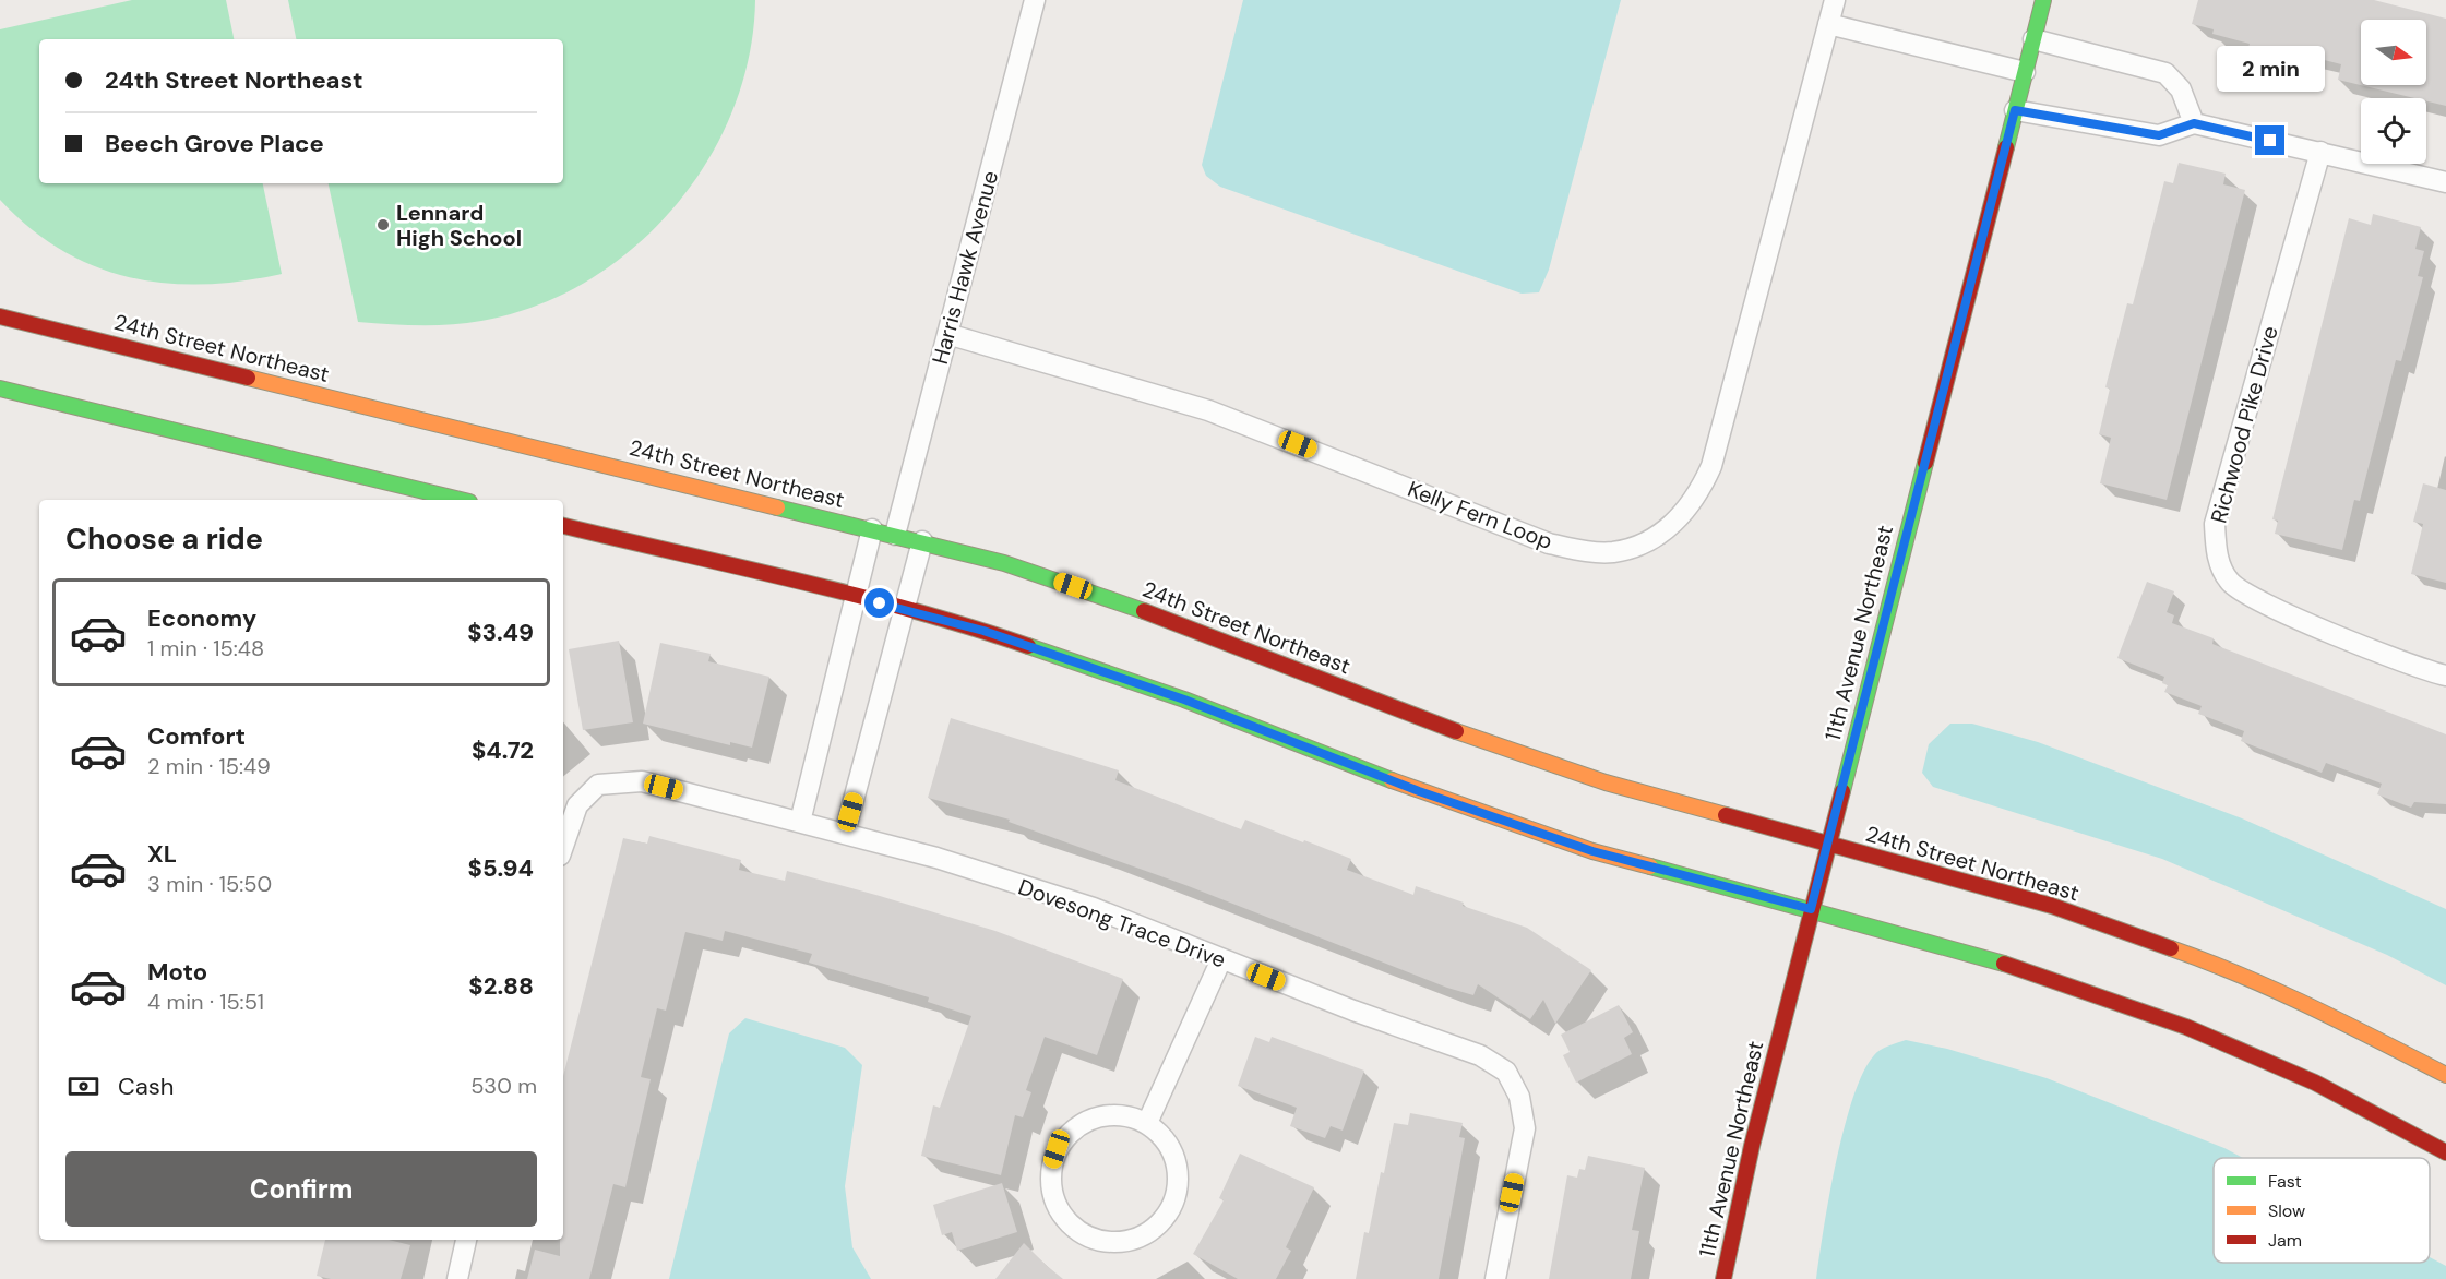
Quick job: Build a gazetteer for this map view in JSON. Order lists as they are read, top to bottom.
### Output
{
  "streets": {
    "street": [
      "Harris Hawk Avenue",
      "24th Street Northeast",
      "Richwood Pike Drive",
      "Kelly Fern Loop",
      "11th Avenue Northeast",
      "Dovesong Trace Drive"
    ]
  },
  "crossings": [
    ["Harris Hawk Avenue", "24th Street Northeast"],
    ["Harris Hawk Avenue", "Kelly Fern Loop"],
    ["24th Street Northeast", "11th Avenue Northeast"]
  ],
  "places": ["Lennard High School"],
  "legend": ["Fast", "Slow", "Jam"],
  "north": "right",
  "page": {
    "banner": ["24th Street Northeast", "Beech Grove Place"],
    "bubble": "2 min",
    "heading": "Choose a ride",
    "list": [
      {
        "name": "Economy",
        "note": "1 min · 15:48",
        "value": "$3.49"
      },
      {
        "name": "Comfort",
        "note": "2 min · 15:49",
        "value": "$4.72"
      },
      {
        "name": "XL",
        "note": "3 min · 15:50",
        "value": "$5.94"
      },
      {
        "name": "Moto",
        "note": "4 min · 15:51",
        "value": "$2.88"
      }
    ],
    "pay": ["Cash", "530 m"],
    "buttons": "Confirm"
  }
}
